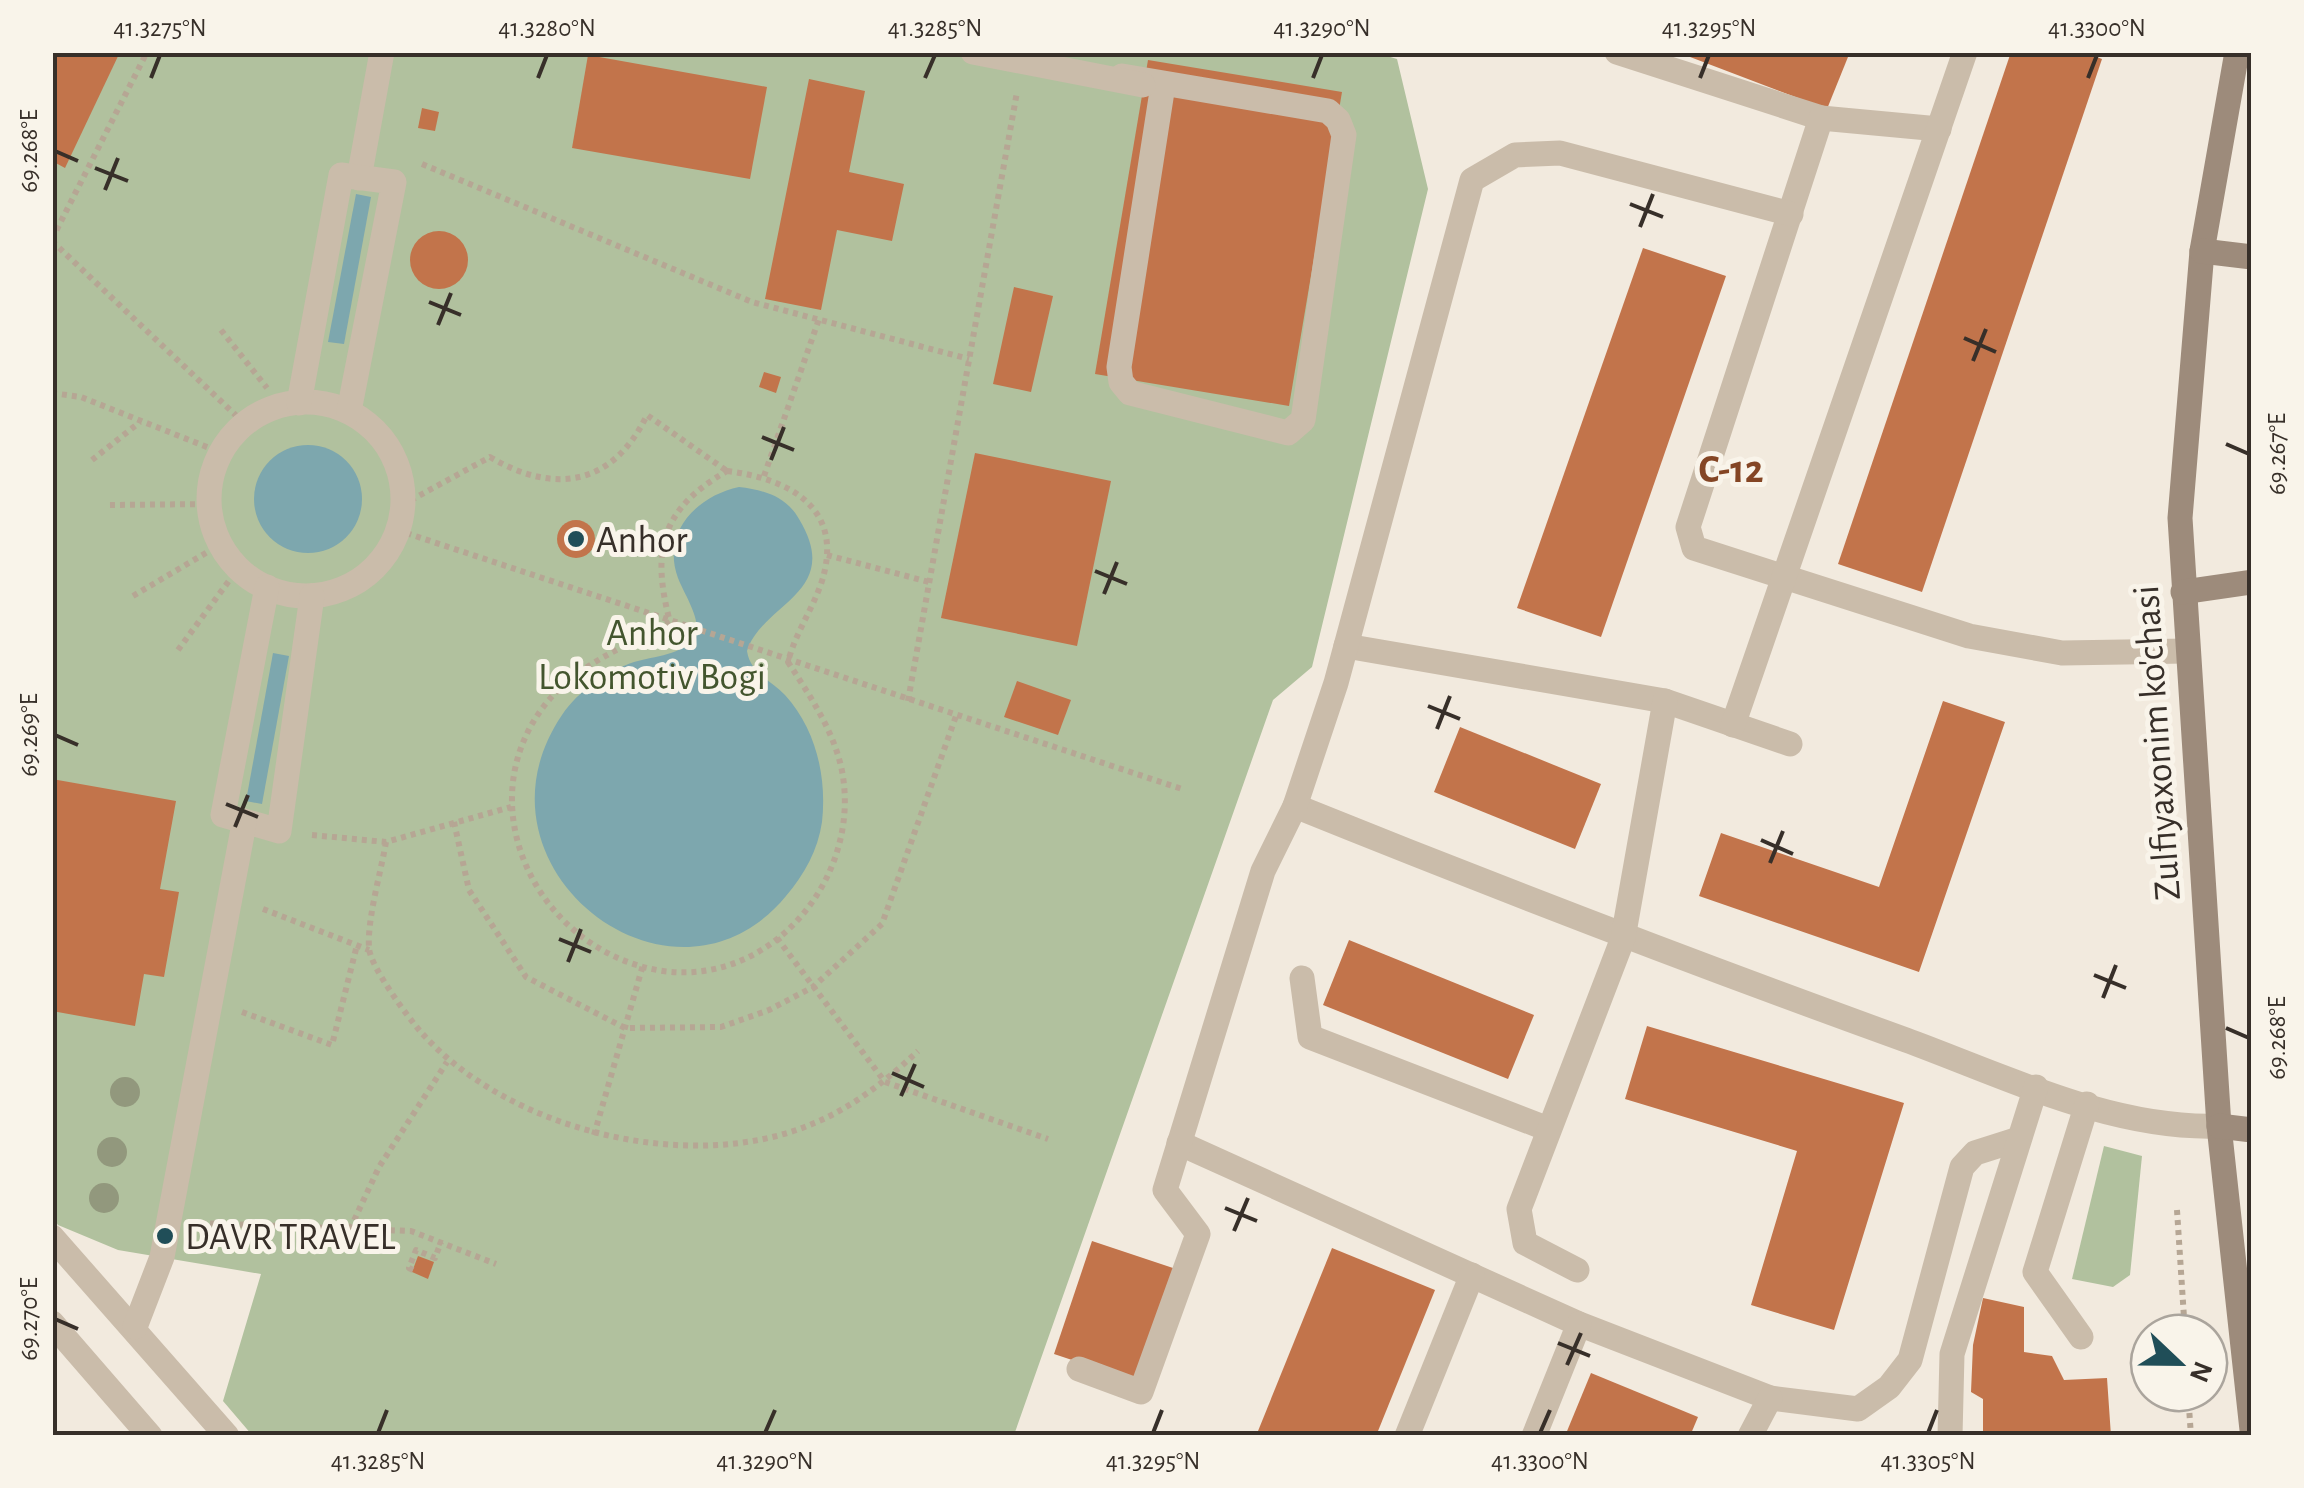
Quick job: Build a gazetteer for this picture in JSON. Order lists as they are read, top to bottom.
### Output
{
  "streets": {
    "main road": ["Zulfiyaxonim ko'chasi"]
  },
  "districts": ["C-12"],
  "parks": ["Anhor Lokomotiv Bogi"],
  "places": ["Anhor", "DAVR TRAVEL"],
  "north": "right",
  "coordinates": [
    "41.3275°N",
    "41.3280°N",
    "41.3285°N",
    "41.3290°N",
    "41.3295°N",
    "41.3300°N",
    "69.268°E",
    "69.267°E",
    "69.269°E",
    "69.270°E",
    "41.3305°N"
  ]
}
